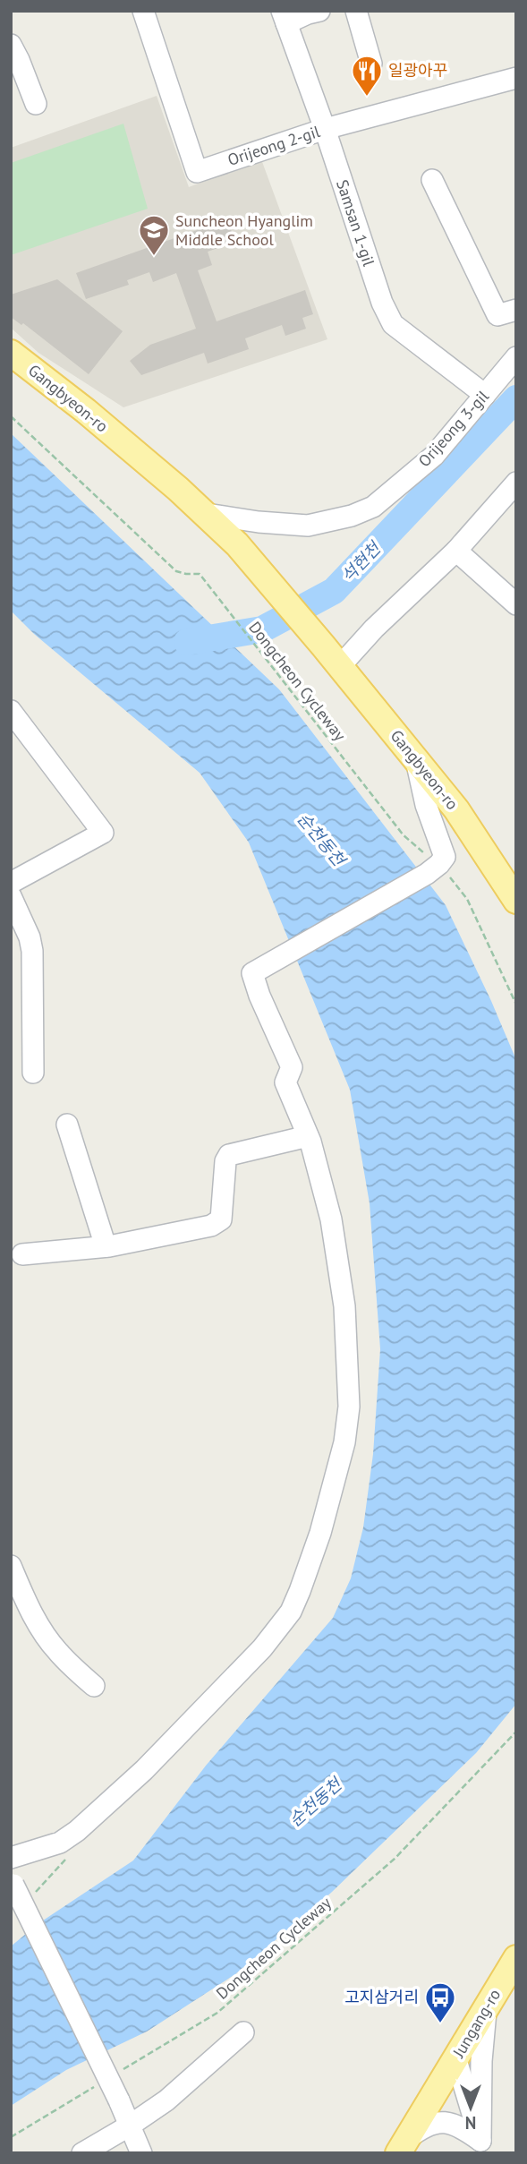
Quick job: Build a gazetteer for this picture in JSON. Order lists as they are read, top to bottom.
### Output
{
  "streets": {
    "main road": ["Gangbyeon-ro", "Jungang-ro"],
    "street": ["Orijeong 2-gil", "Samsan 1-gil", "Orijeong 3-gil"],
    "path": ["Dongcheon Cycleway"]
  },
  "crossings": [
    ["Orijeong 2-gil", "Samsan 1-gil"],
    ["Samsan 1-gil", "Orijeong 3-gil"],
    ["Gangbyeon-ro", "Orijeong 3-gil"]
  ],
  "water": ["석현천", "순천동천"],
  "places": {
    "restaurant": ["일광아꾸"],
    "school or university": ["Suncheon Hyanglim Middle School"],
    "bus stop": ["고지삼거리"]
  },
  "north": "bottom"
}
